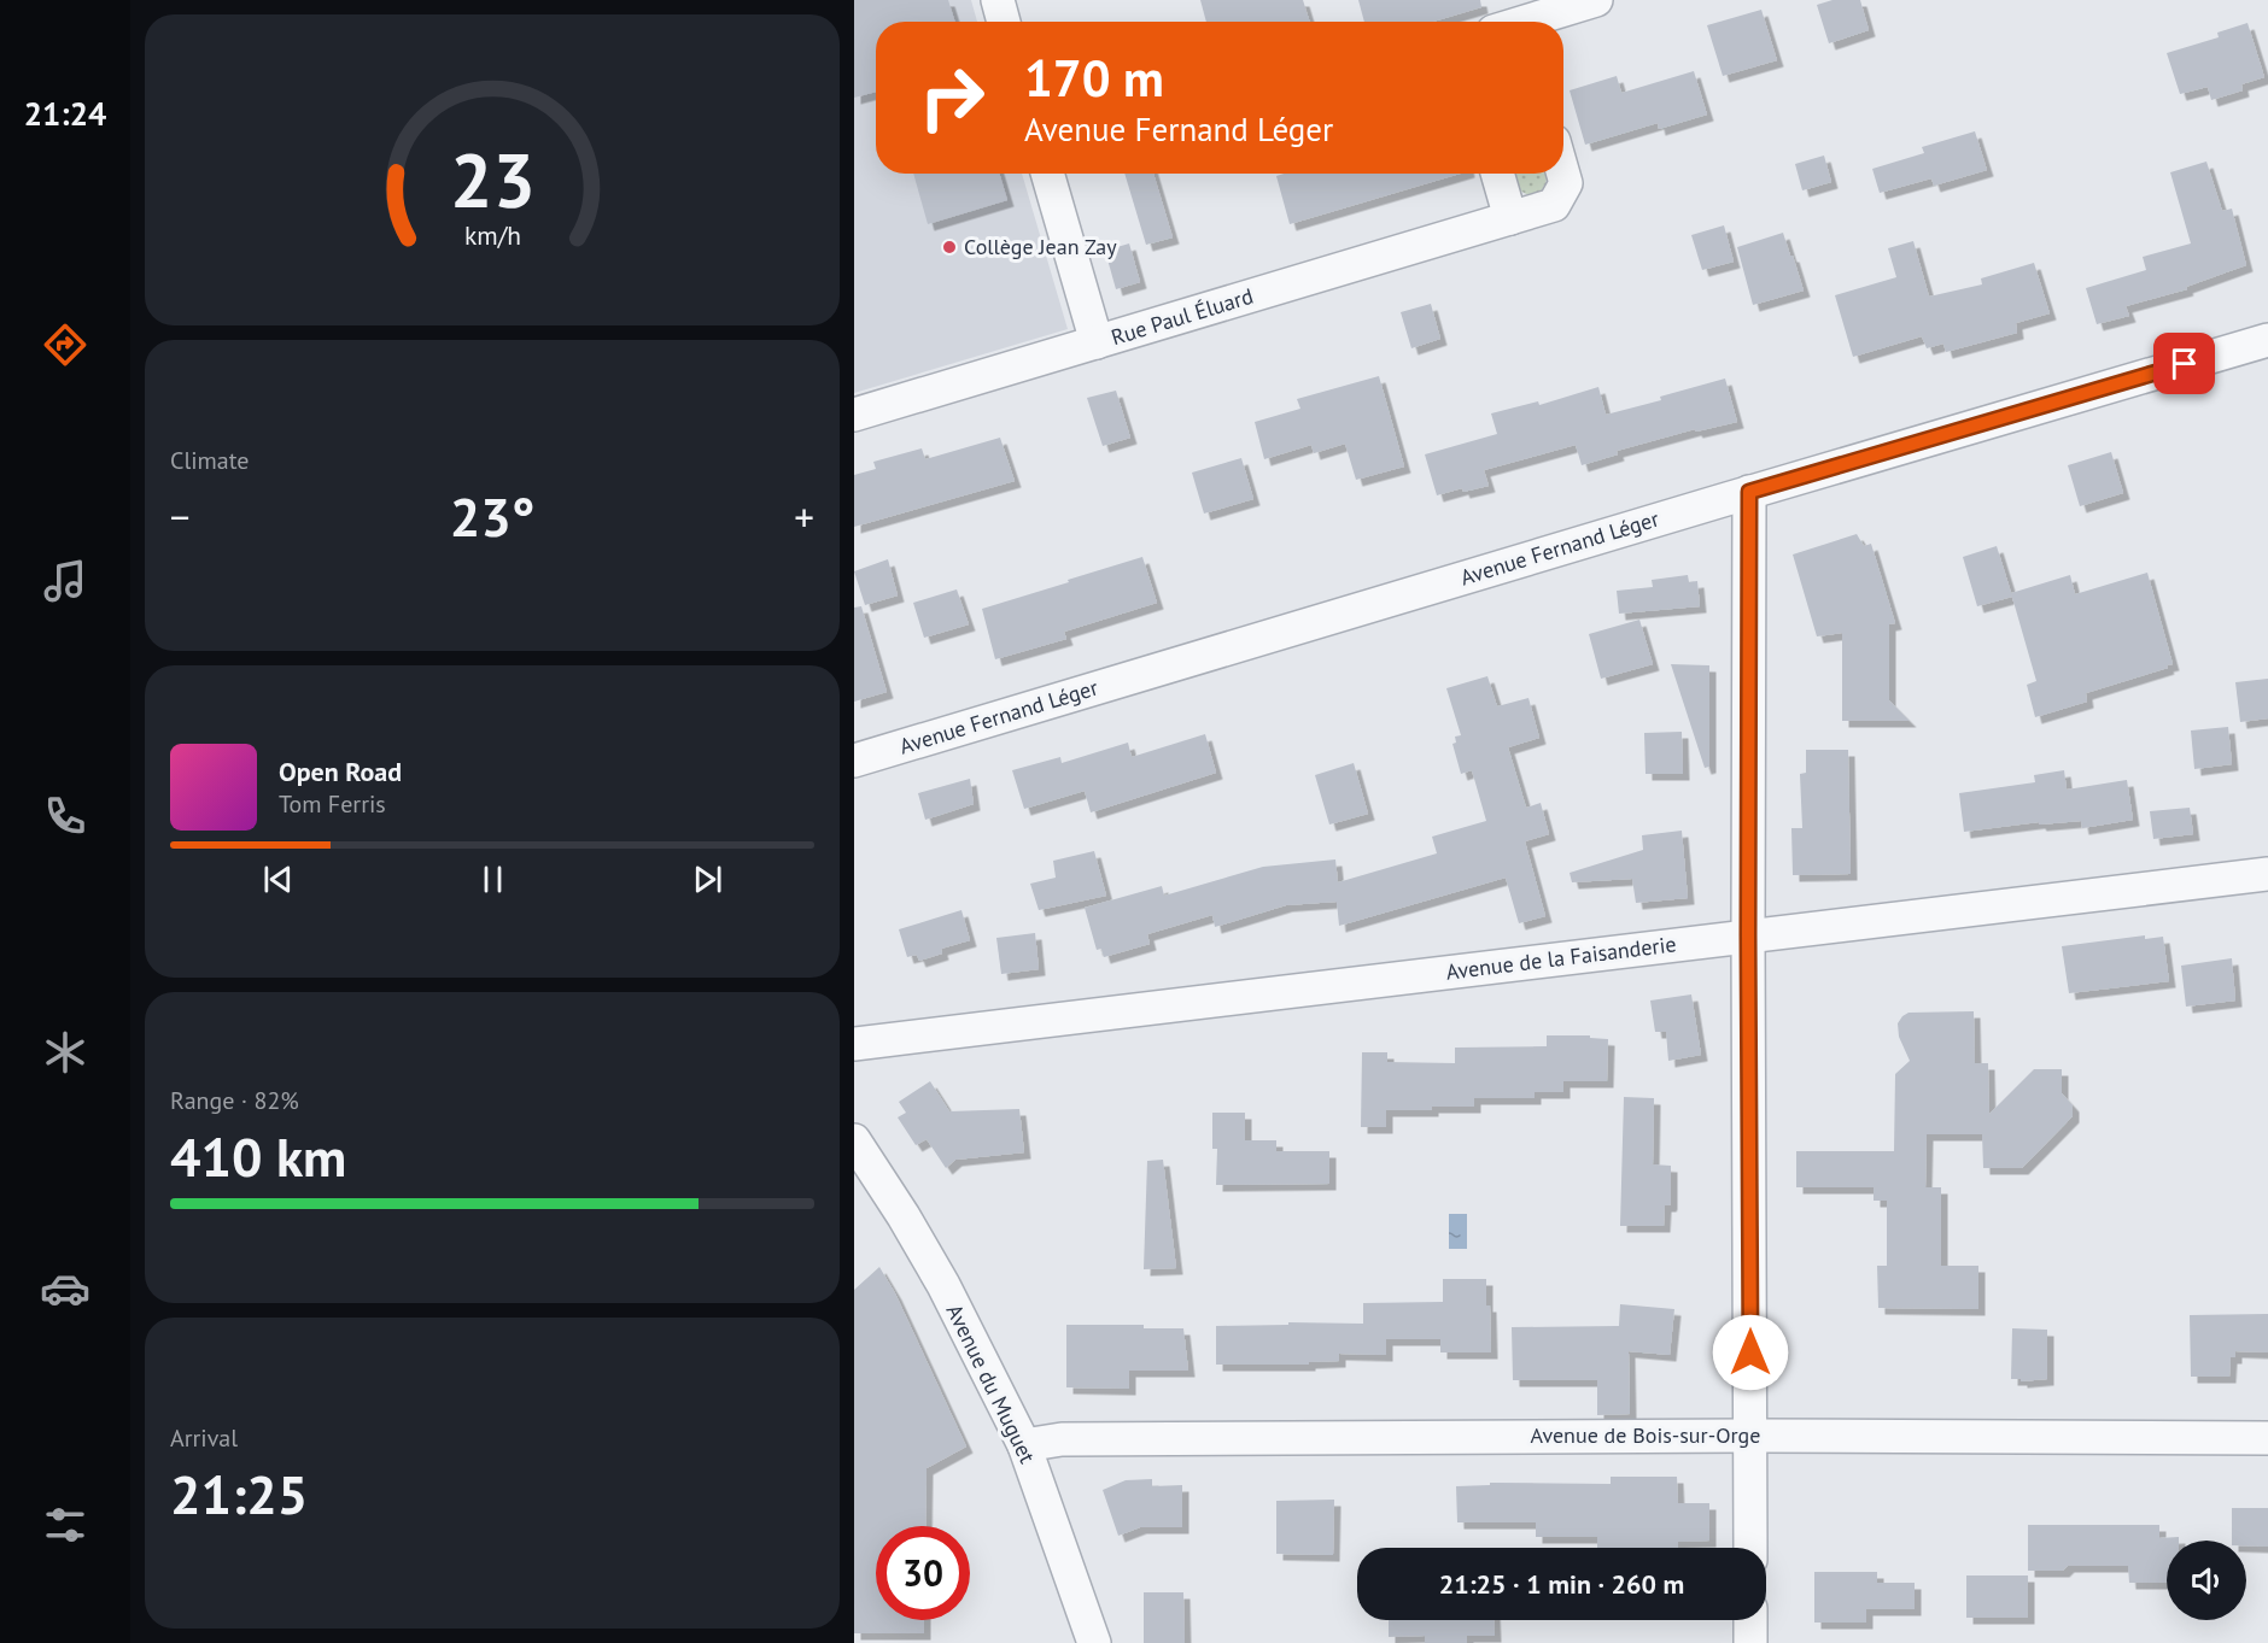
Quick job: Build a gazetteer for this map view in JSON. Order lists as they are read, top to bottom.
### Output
{
  "streets": {
    "street": [
      "Rue Paul Éluard",
      "Avenue Fernand Léger",
      "Avenue de la Faisanderie",
      "Avenue du Muguet",
      "Avenue de Bois-sur-Orge"
    ]
  },
  "crossings": [
    ["Avenue du Muguet", "Avenue de Bois-sur-Orge"]
  ],
  "places": ["Collège Jean Zay"],
  "page": {
    "tabs": "21:24",
    "turn": ["170 m", "Avenue Fernand Léger"],
    "tile": [
      "Climate",
      ["Range · 82%", "410 km"],
      ["Arrival", "21:25"]
    ],
    "heat": ["−", "23°", "+"],
    "song": ["Open Road", "Tom Ferris"],
    "limit": "30",
    "trip": "21:25 · 1 min · 260 m",
    "gauge": ["23", "km/h"]
  }
}
